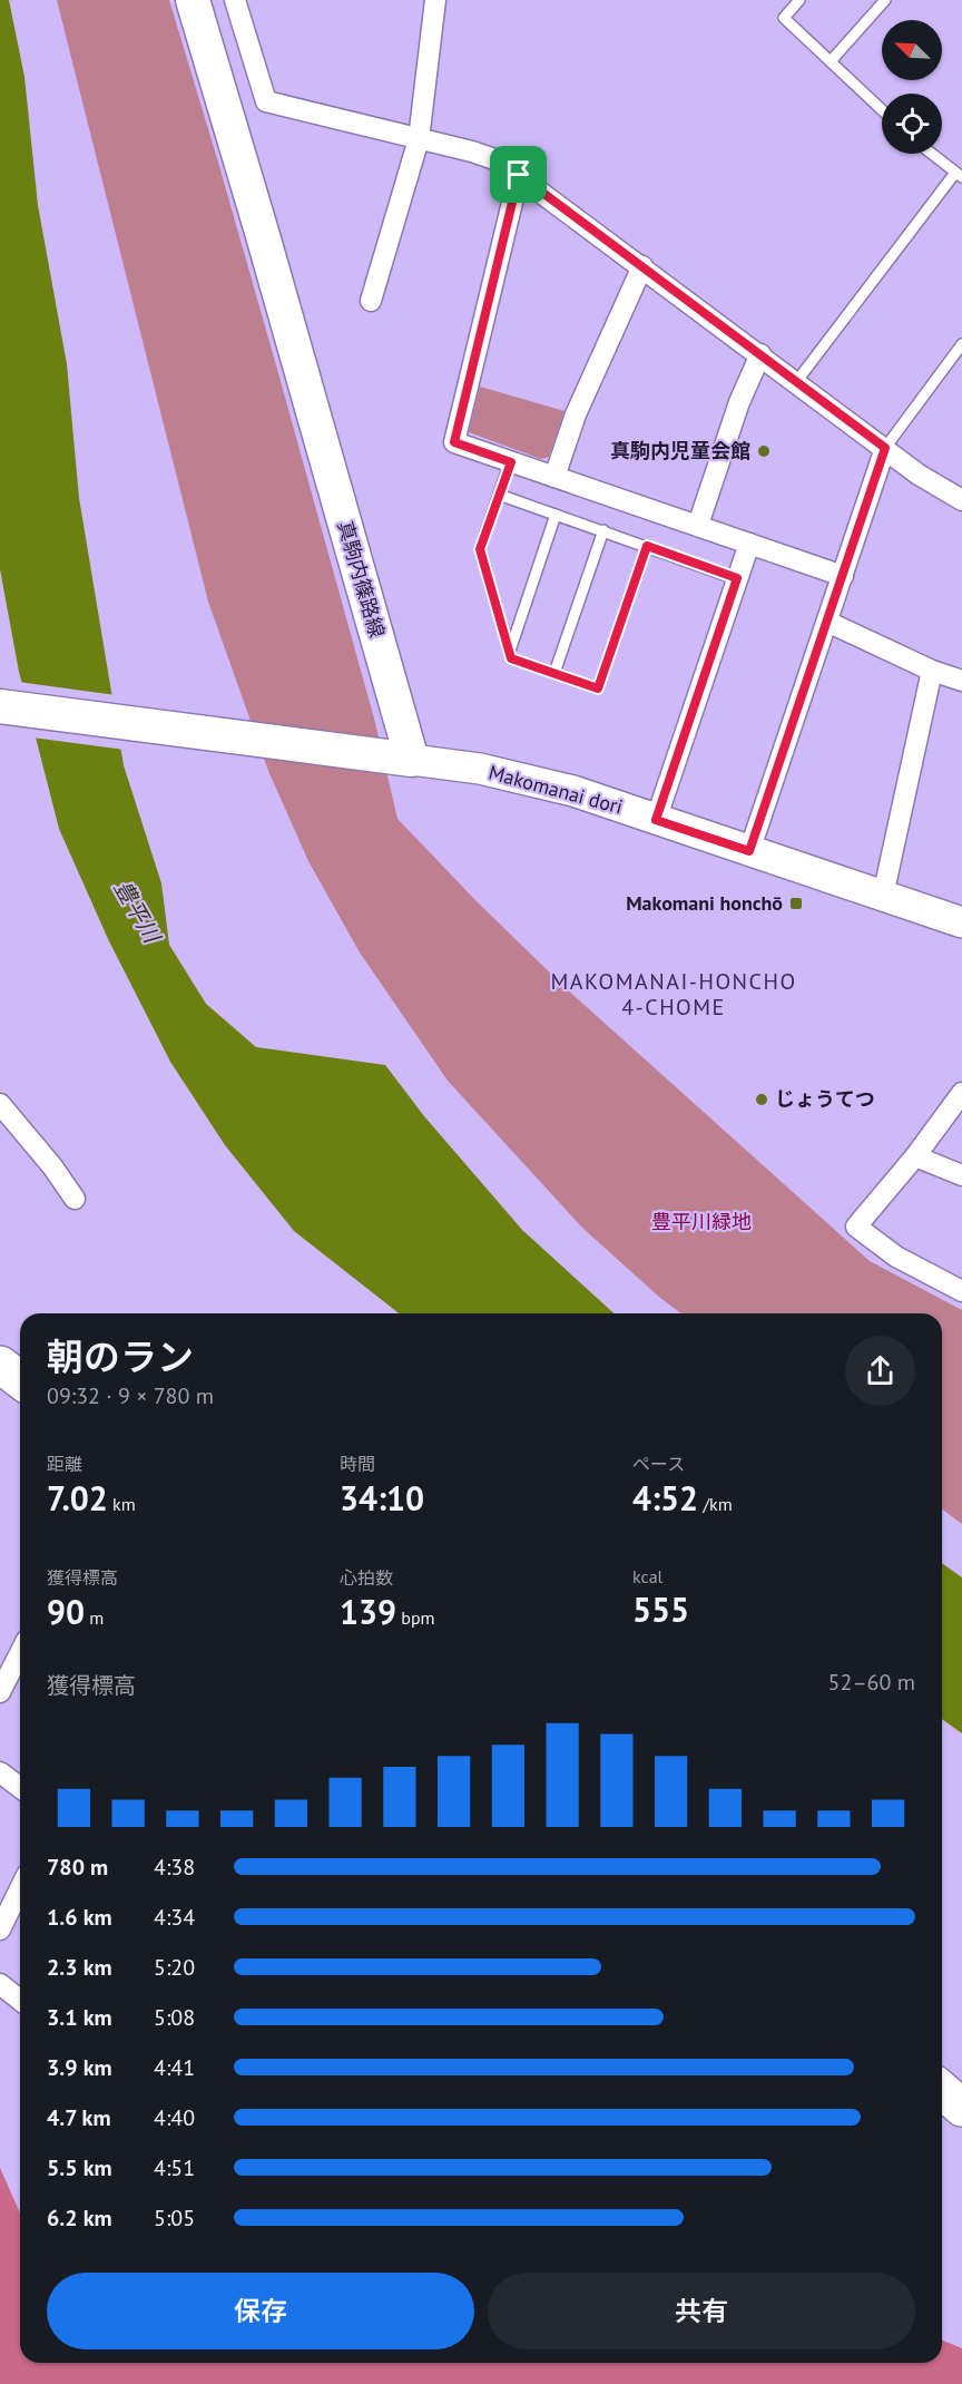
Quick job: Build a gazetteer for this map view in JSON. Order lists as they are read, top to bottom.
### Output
{
  "streets": {
    "main road": ["真駒内篠路線"],
    "street": ["Makomanai dori"]
  },
  "crossings": [
    ["真駒内篠路線", "Makomanai dori"]
  ],
  "districts": ["MAKOMANAI-HONCHO 4-CHOME"],
  "water": ["豊平川"],
  "parks": ["豊平川緑地"],
  "places": {
    "other": ["真駒内児童会館", "じょうてつ"],
    "transit": ["Makomani honchō"]
  },
  "north": "top left",
  "page": {
    "heading": ["朝のラン", "09:32 · 9 × 780 m"],
    "stats": [
      ["距離", "7.02 km"],
      ["時間", "34:10"],
      ["ペース", "4:52 /km"],
      ["獲得標高", "90 m"],
      ["心拍数", "139 bpm"],
      ["kcal", "555"]
    ],
    "chart": ["獲得標高", "52–60 m"],
    "list": [
      {
        "name": "780 m",
        "note": "4:38"
      },
      {
        "name": "1.6 km",
        "note": "4:34"
      },
      {
        "name": "2.3 km",
        "note": "5:20"
      },
      {
        "name": "3.1 km",
        "note": "5:08"
      },
      {
        "name": "3.9 km",
        "note": "4:41"
      },
      {
        "name": "4.7 km",
        "note": "4:40"
      },
      {
        "name": "5.5 km",
        "note": "4:51"
      },
      {
        "name": "6.2 km",
        "note": "5:05"
      }
    ],
    "buttons": ["保存", "共有"]
  }
}
